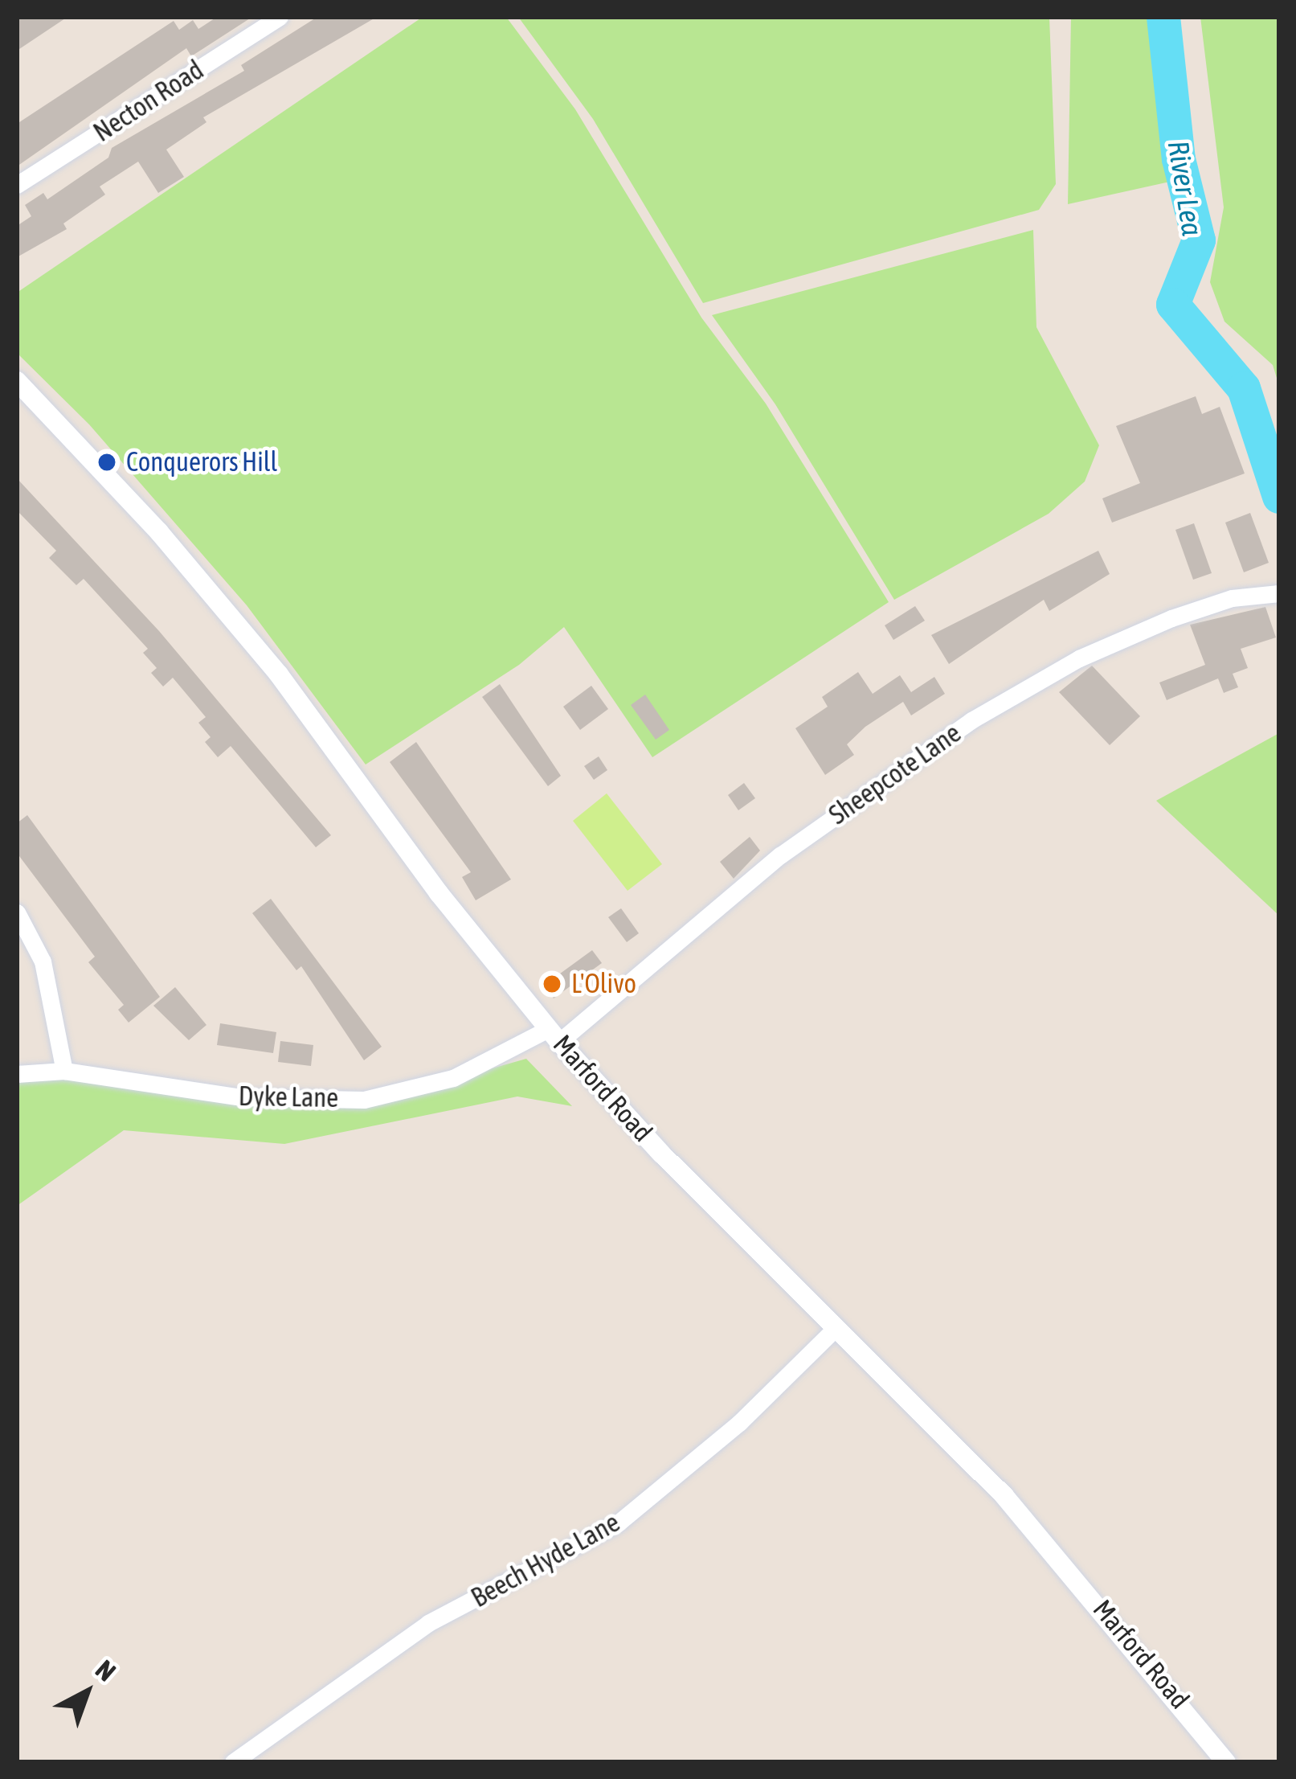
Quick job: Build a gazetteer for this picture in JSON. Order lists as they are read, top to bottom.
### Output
{
  "streets": {
    "street": [
      "Necton Road",
      "Sheepcote Lane",
      "Marford Road",
      "Dyke Lane",
      "Beech Hyde Lane"
    ]
  },
  "crossings": [
    ["Sheepcote Lane", "Marford Road"],
    ["Sheepcote Lane", "Dyke Lane"],
    ["Marford Road", "Dyke Lane"],
    ["Marford Road", "Beech Hyde Lane"]
  ],
  "water": ["River Lea"],
  "places": ["Conquerors Hill", "L'Olivo"],
  "north": "top right"
}
